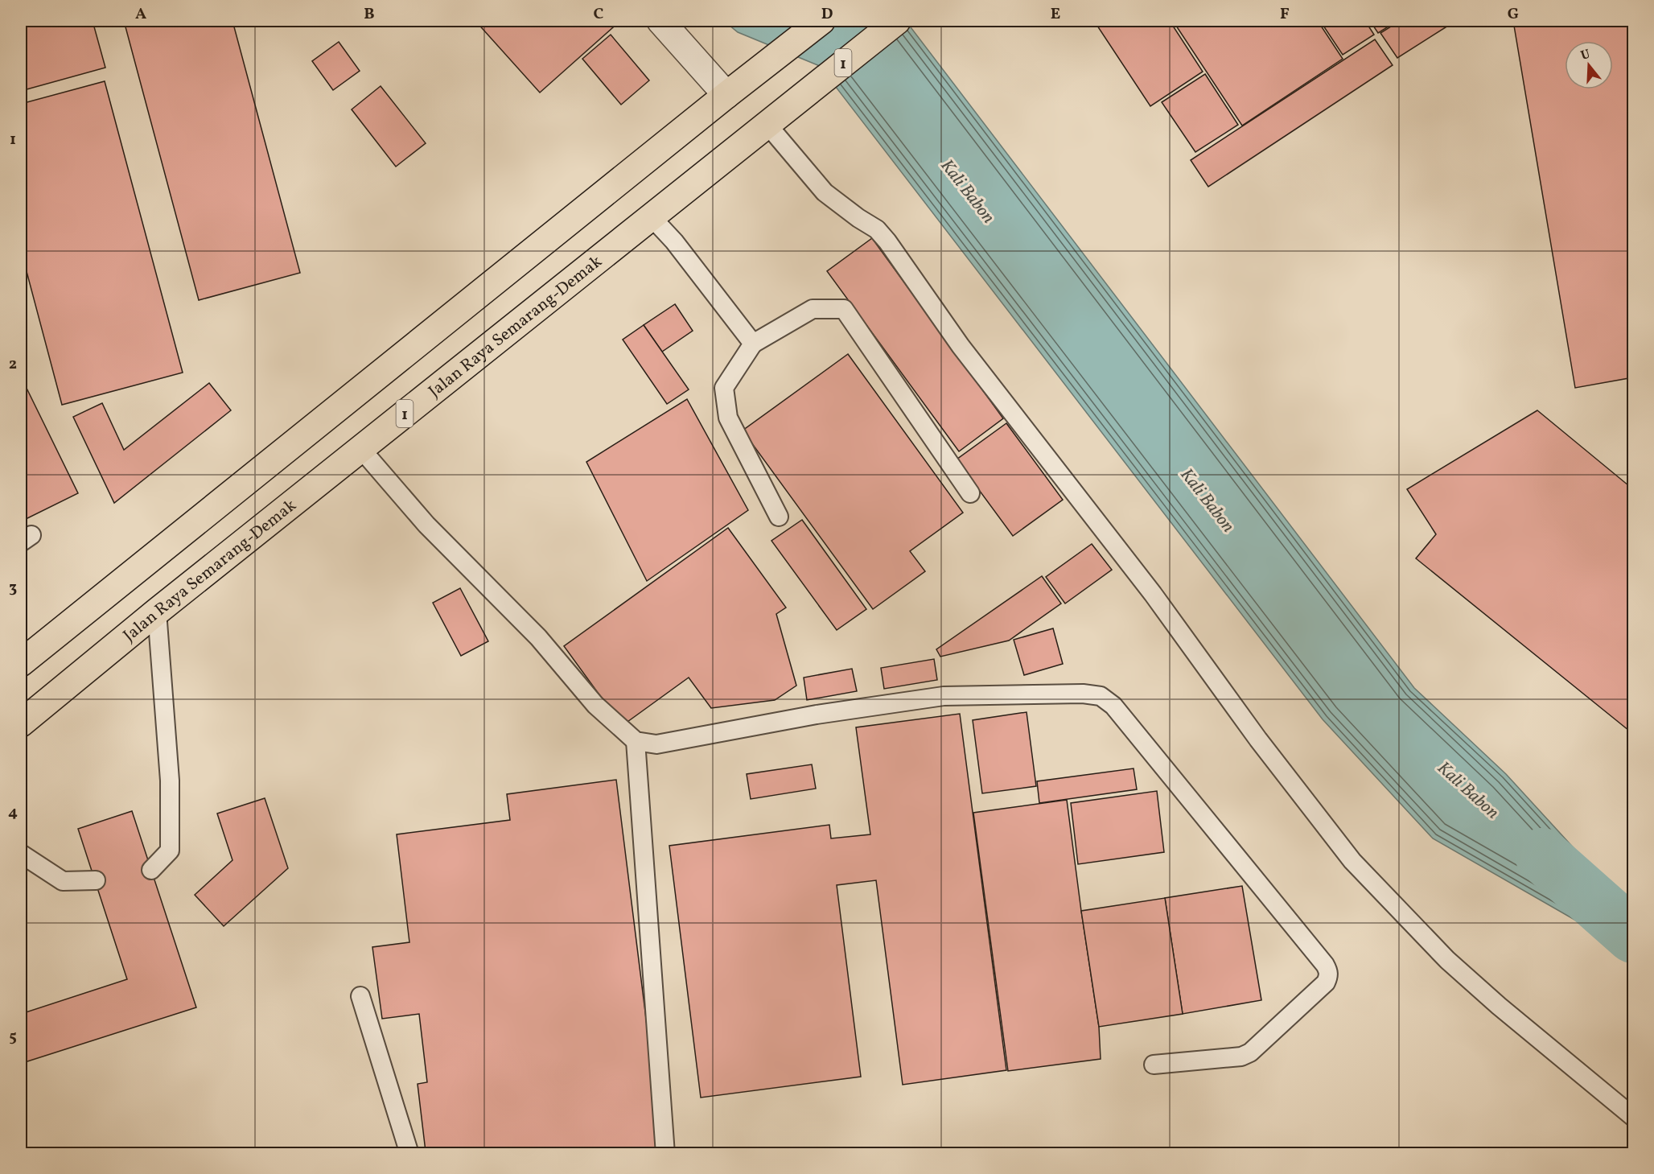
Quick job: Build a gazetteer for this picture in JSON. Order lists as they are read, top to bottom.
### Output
{
  "streets": {
    "highway": ["1", "Jalan Raya Semarang-Demak"]
  },
  "water": ["Kali Babon"],
  "north": "top",
  "grid": {
    "columns": [
      "A",
      "B",
      "C",
      "D",
      "E",
      "F",
      "G"
    ],
    "rows": [
      "1",
      "2",
      "3",
      "4",
      "5"
    ]
  }
}
